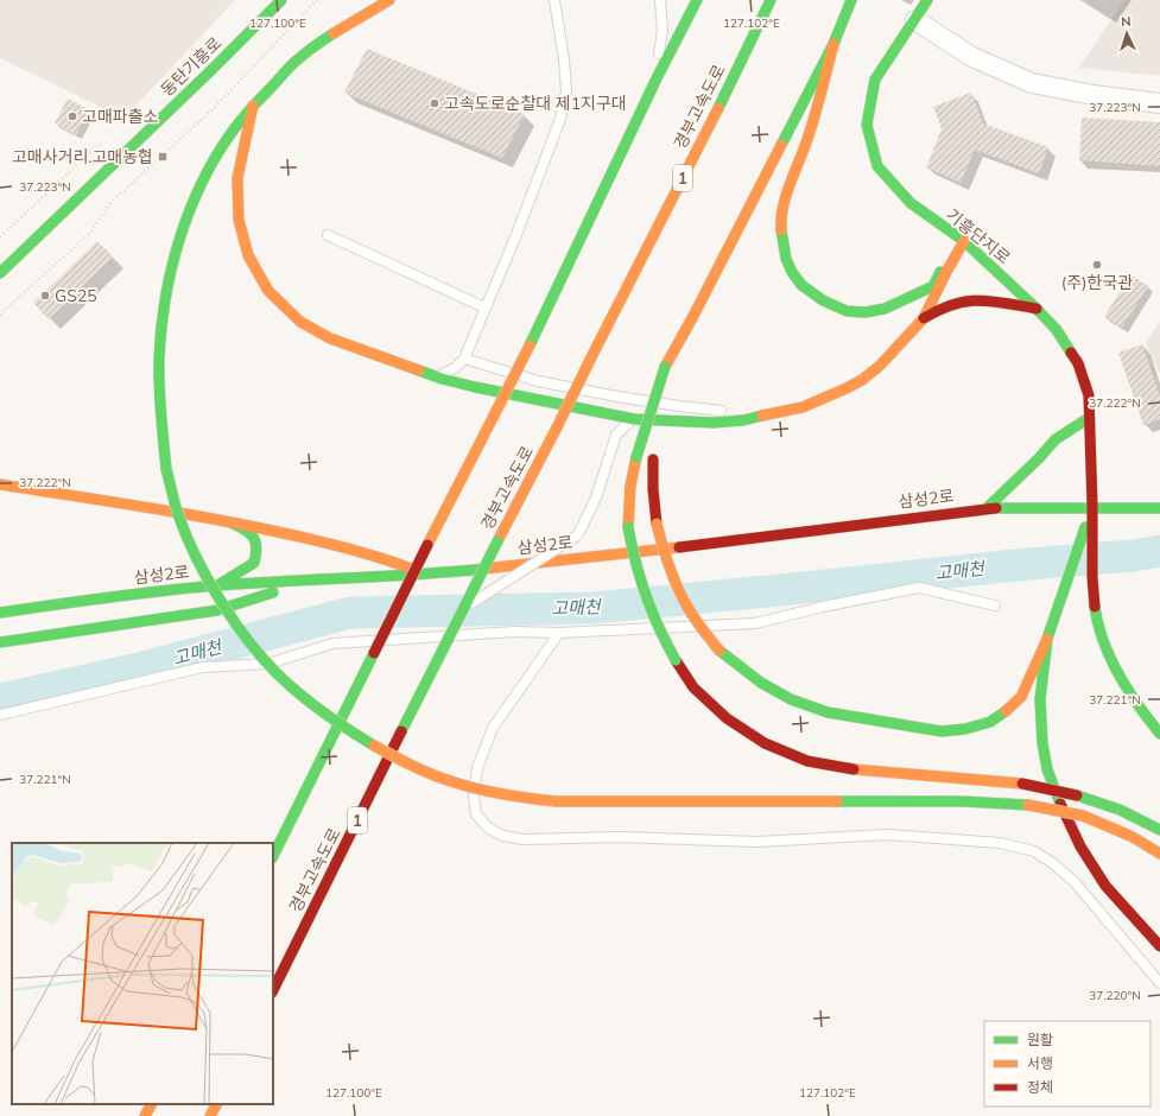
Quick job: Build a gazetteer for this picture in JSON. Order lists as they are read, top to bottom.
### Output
{
  "streets": {
    "main road": [
      "동탄기흥로",
      "경부고속도로",
      "1",
      "기흥단지로",
      "삼성2로"
    ]
  },
  "crossings": [
    ["기흥단지로", "삼성2로"]
  ],
  "water": ["고매천"],
  "places": {
    "other": [
      "고속도로순찰대 제1지구대",
      "고매파출소",
      "(주)한국관",
      "GS25"
    ],
    "transit": ["고매사거리.고매농협"]
  },
  "legend": ["원활", "서행", "정체"],
  "north": "top",
  "coordinates": [
    "127.100°E",
    "127.102°E",
    "37.223°N",
    "37.222°N",
    "37.221°N",
    "37.220°N"
  ]
}
